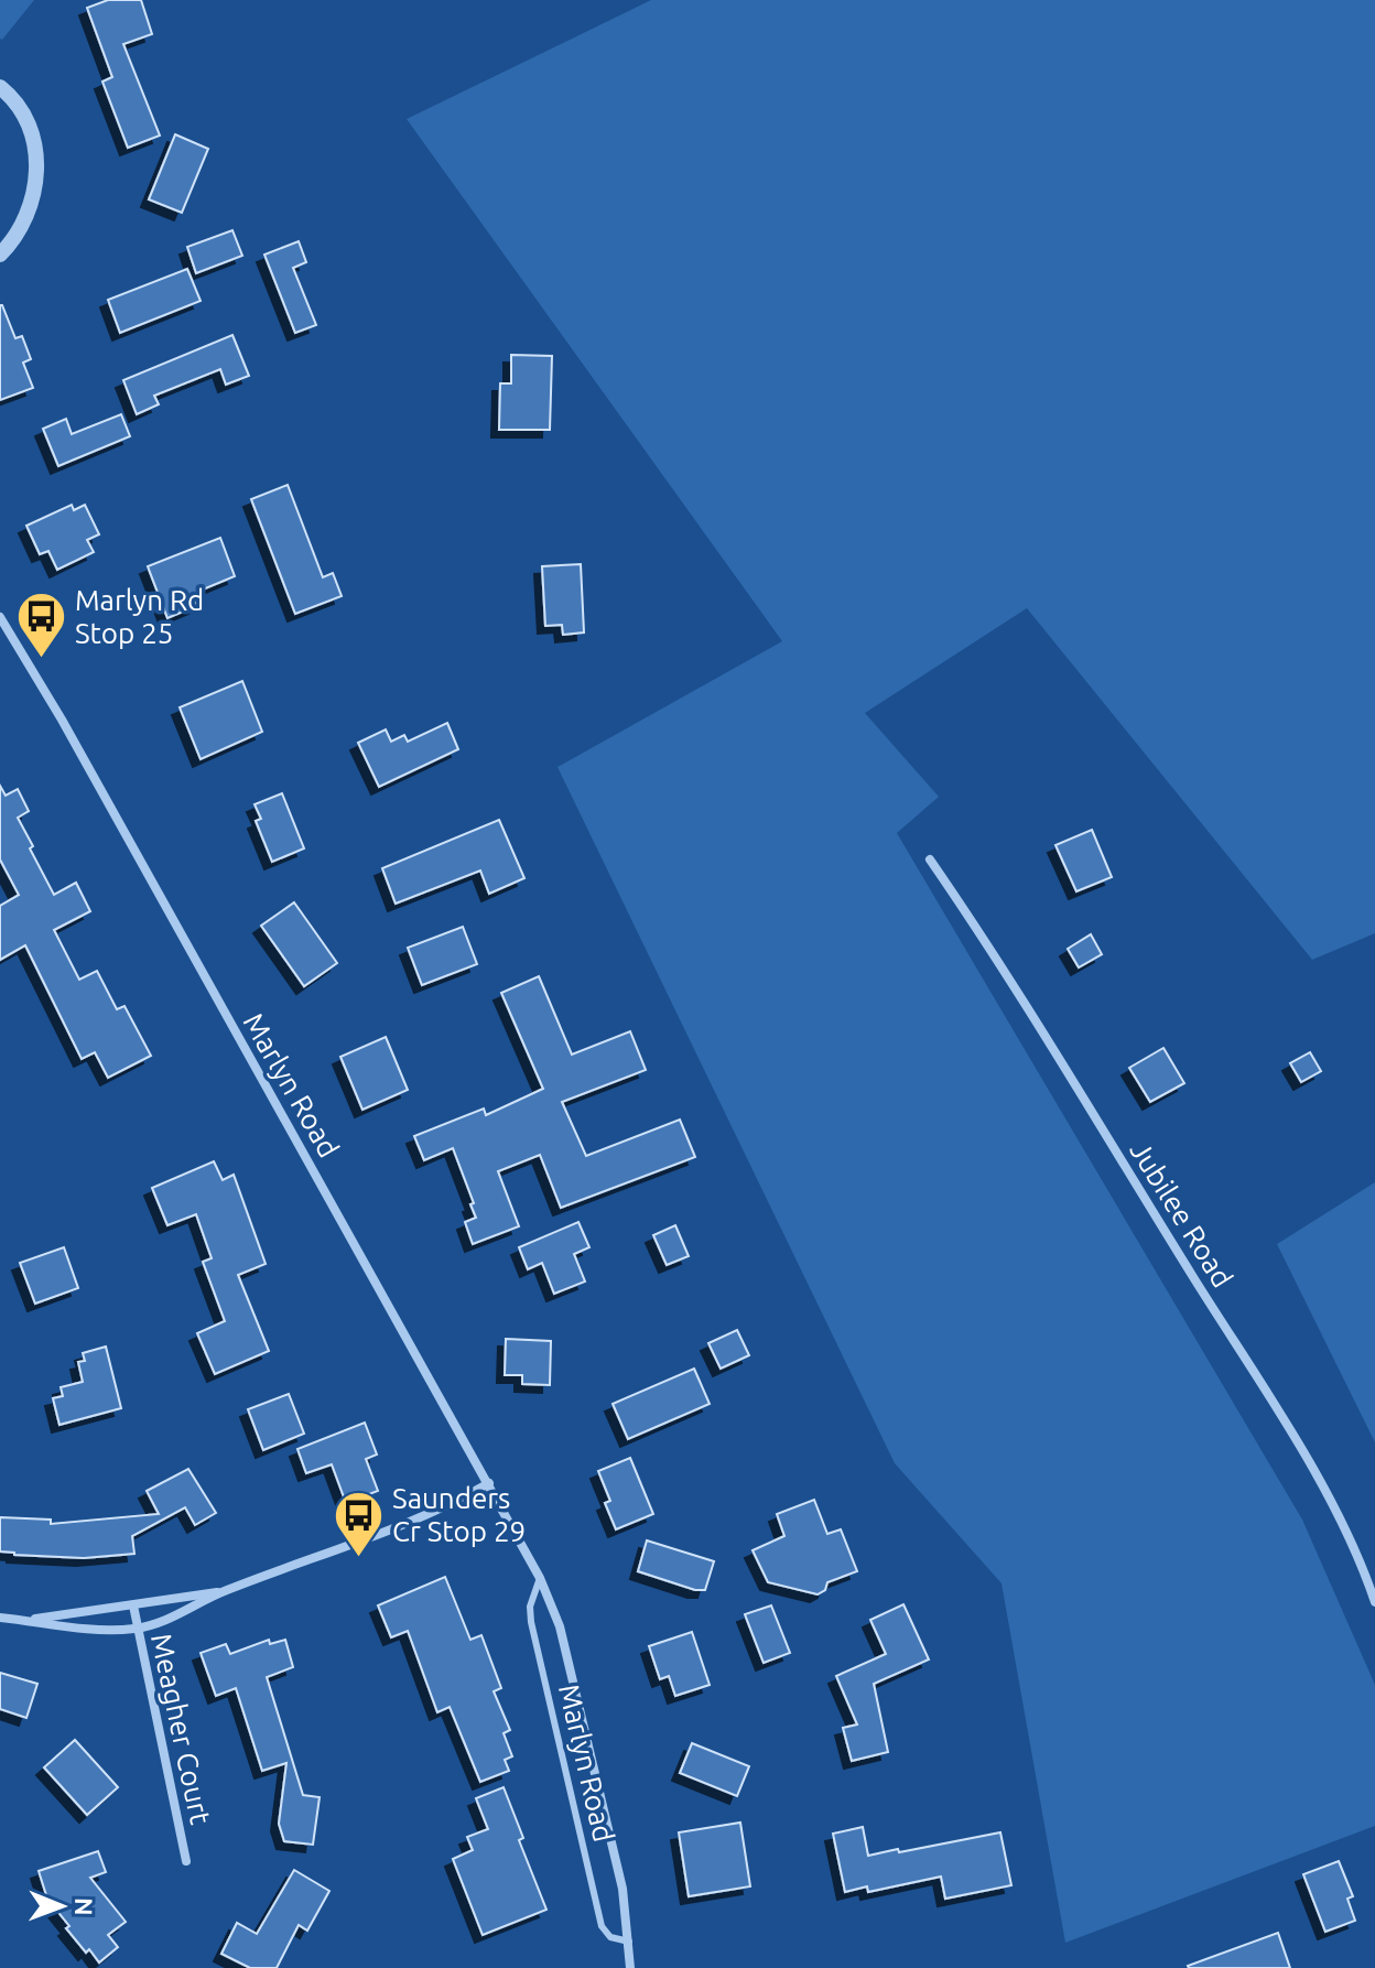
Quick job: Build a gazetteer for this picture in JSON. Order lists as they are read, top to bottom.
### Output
{
  "streets": {
    "street": ["Marlyn Road", "Jubilee Road", "Meagher Court"]
  },
  "places": {
    "bus stop": ["Marlyn Rd Stop 25", "Saunders Cr Stop 29"]
  },
  "north": "right"
}
